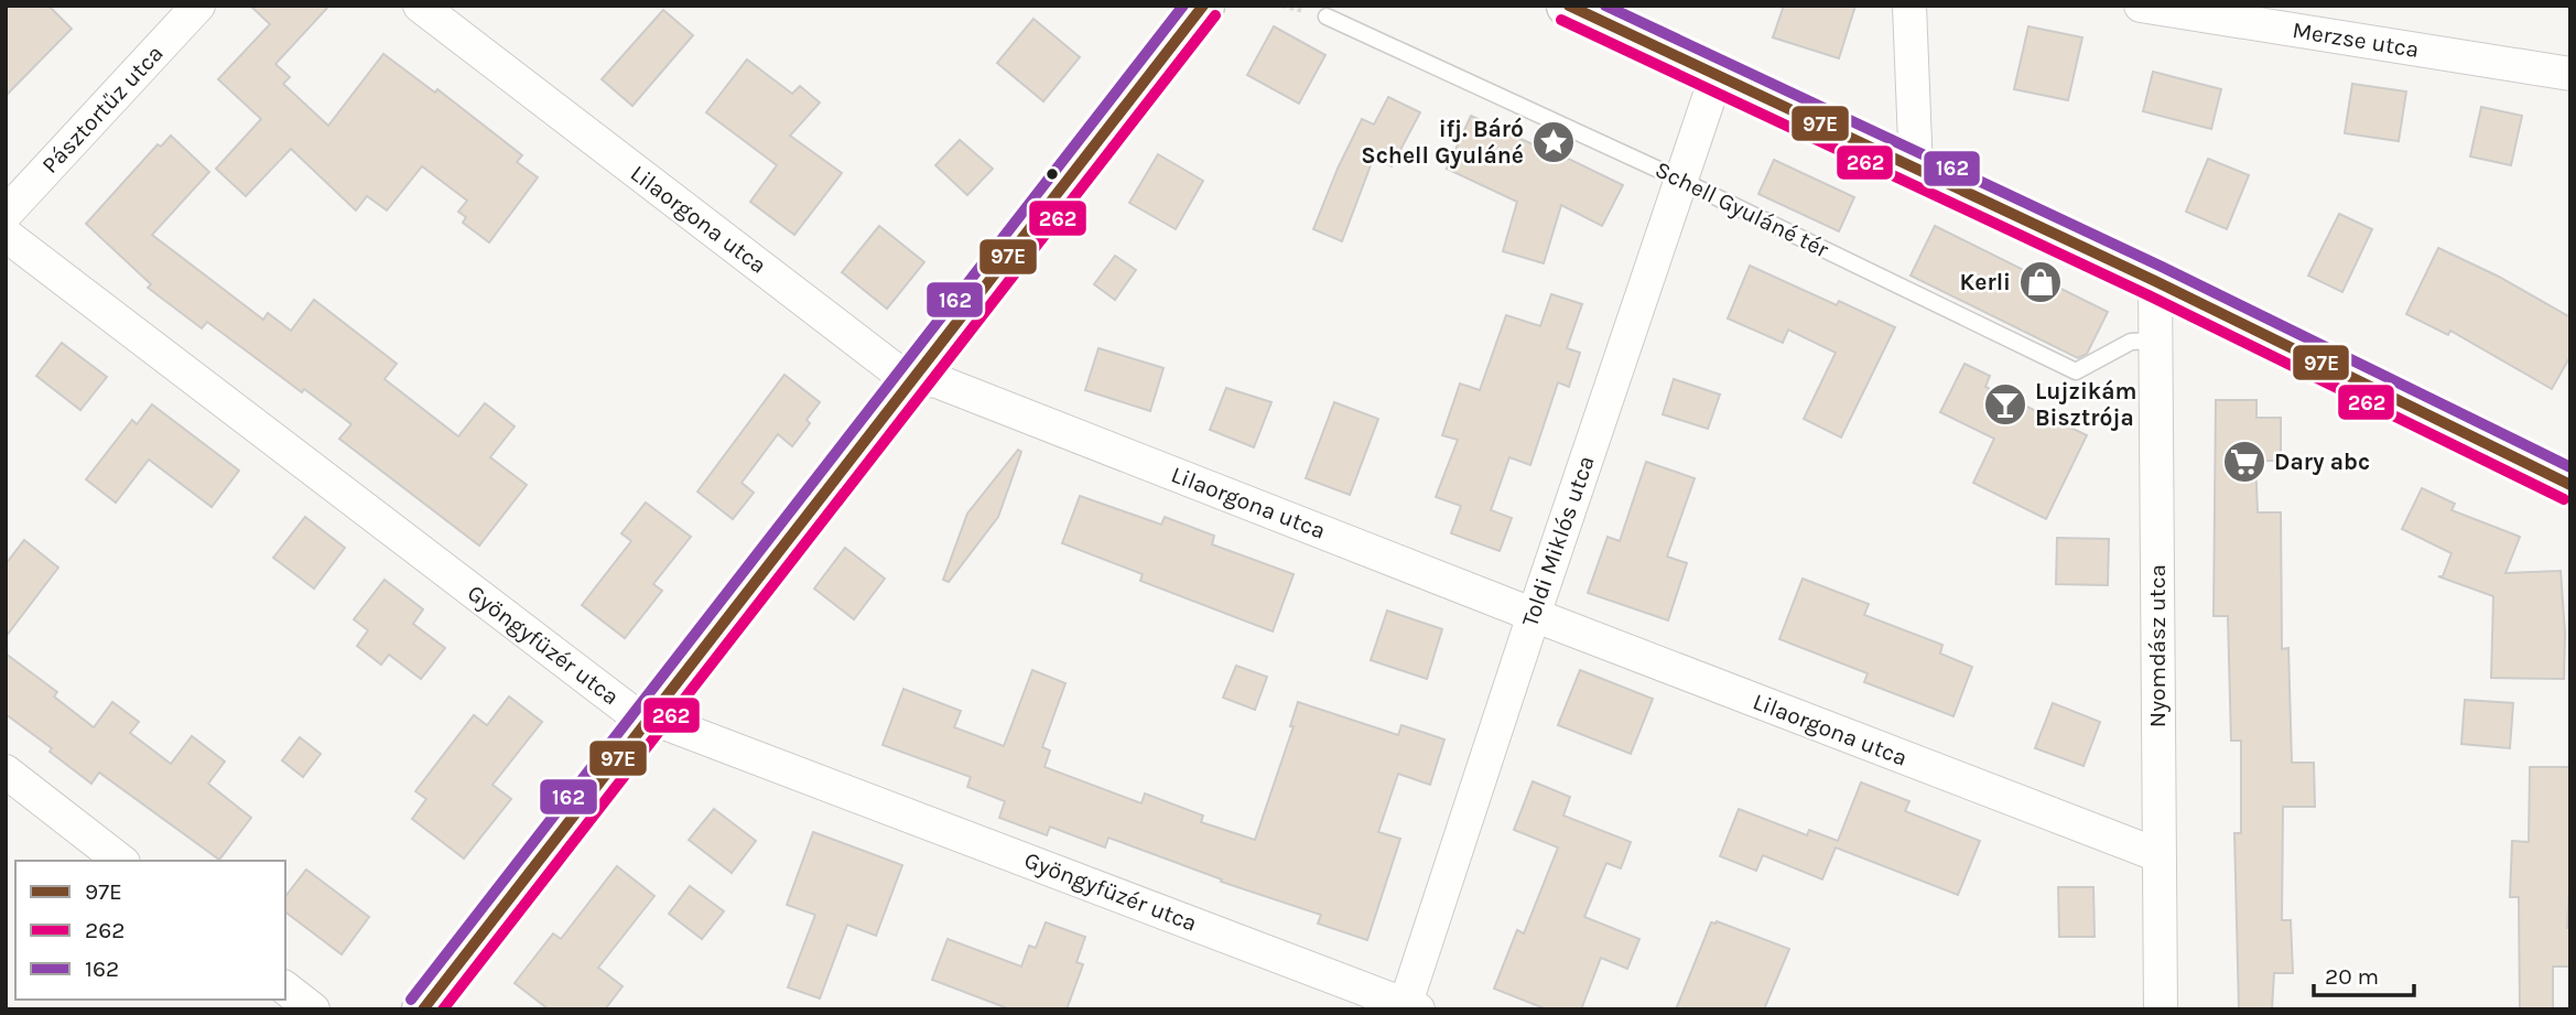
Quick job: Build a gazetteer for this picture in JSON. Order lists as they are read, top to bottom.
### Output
{
  "streets": {
    "street": [
      "Merzse utca",
      "Pásztortűz utca",
      "Lilaorgona utca",
      "Toldi Miklós utca",
      "Gyöngyfüzér utca",
      "Nyomdász utca"
    ],
    "lane": ["Schell Gyuláné tér"]
  },
  "crossings": [
    ["Schell Gyuláné tér", "Toldi Miklós utca"],
    ["Schell Gyuláné tér", "Nyomdász utca"],
    ["Lilaorgona utca", "Toldi Miklós utca"],
    ["Lilaorgona utca", "Nyomdász utca"],
    ["Toldi Miklós utca", "Gyöngyfüzér utca"]
  ],
  "places": {
    "place": ["ifj. Báró Schell Gyuláné"],
    "shop": ["Kerli"],
    "bar": ["Lujzikám Bisztrója"],
    "supermarket": ["Dary abc"]
  },
  "lines": ["transit line 97E", "transit line 162", "transit line 262"],
  "legend": ["97E", "262", "162"],
  "scale_bar": "20 m"
}
